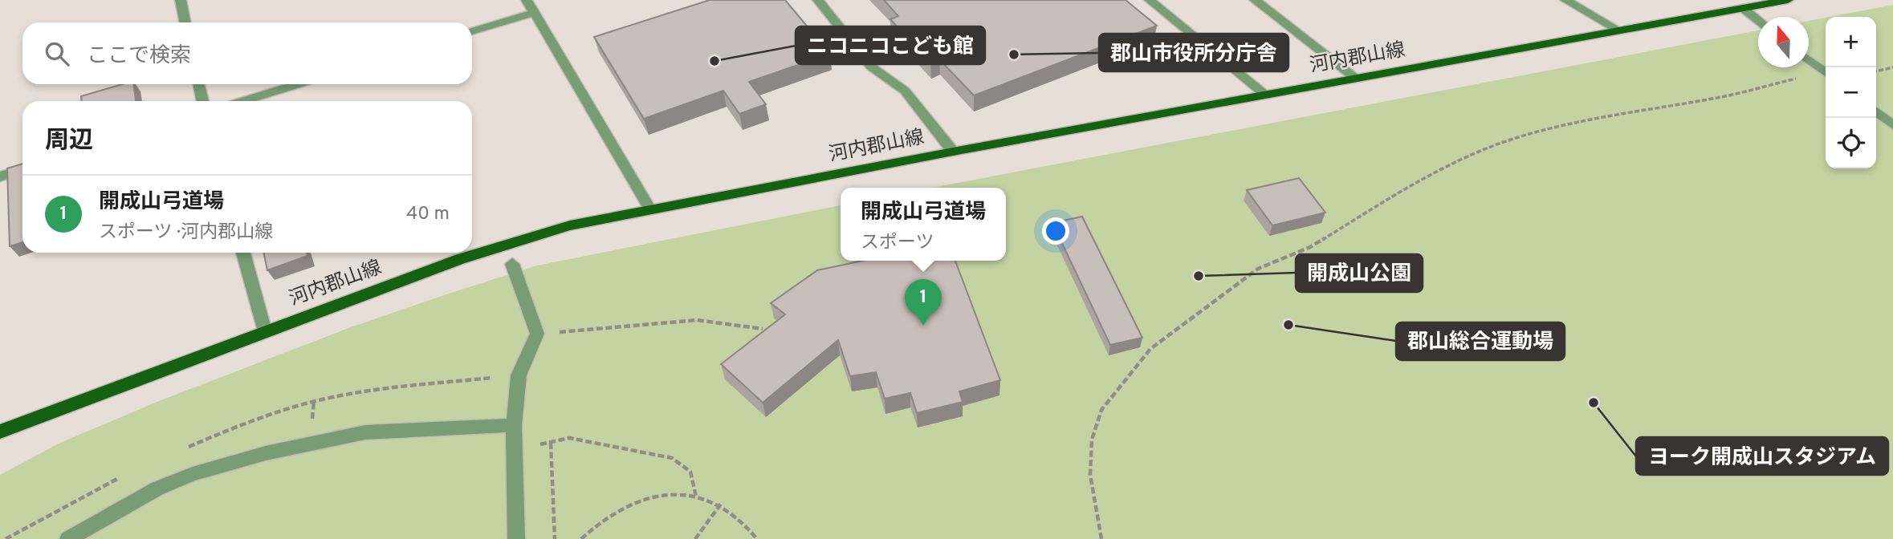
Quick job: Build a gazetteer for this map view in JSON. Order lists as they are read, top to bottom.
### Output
{
  "streets": {
    "main road": ["河内郡山線"]
  },
  "places": [
    "郡山市役所分庁舎",
    "ニコニコこども館",
    "開成山公園",
    "郡山総合運動場",
    "ヨーク開成山スタジアム"
  ],
  "north": "top",
  "page": {
    "map_buttons": ["+", "−"],
    "search": "ここで検索",
    "heading": "周辺",
    "list": [
      {
        "mark": "1",
        "name": "開成山弓道場",
        "note": "スポーツ · 河内郡山線",
        "value": "40 m"
      }
    ],
    "popup": ["開成山弓道場", "スポーツ"],
    "pins": "1"
  }
}
